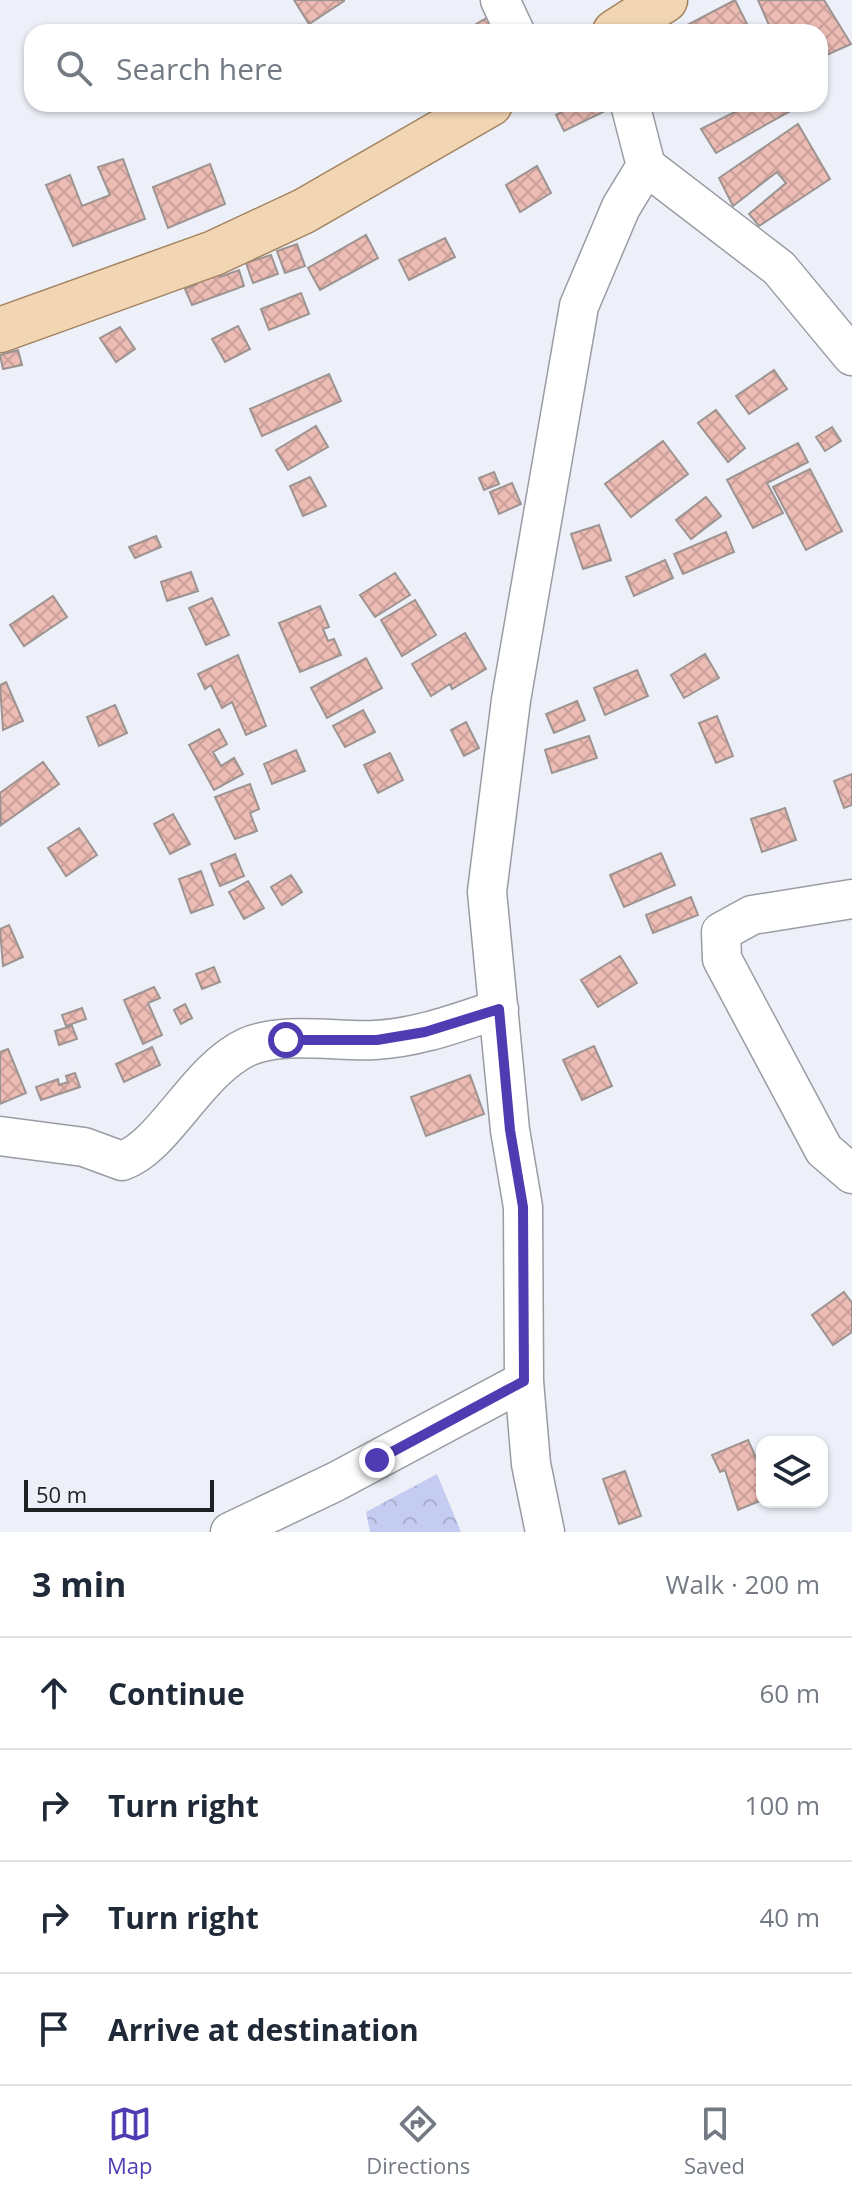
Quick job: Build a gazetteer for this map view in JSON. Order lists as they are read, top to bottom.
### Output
{
  "scale_bar": "50 m",
  "page": {
    "search": "Search here",
    "scale": "50 m",
    "heading": ["3 min", "Walk · 200 m"],
    "list": [
      ["Continue", "60 m"],
      ["Turn right", "100 m"],
      ["Turn right", "40 m"],
      "Arrive at destination"
    ],
    "nav": ["Map", "Directions", "Saved"]
  }
}
